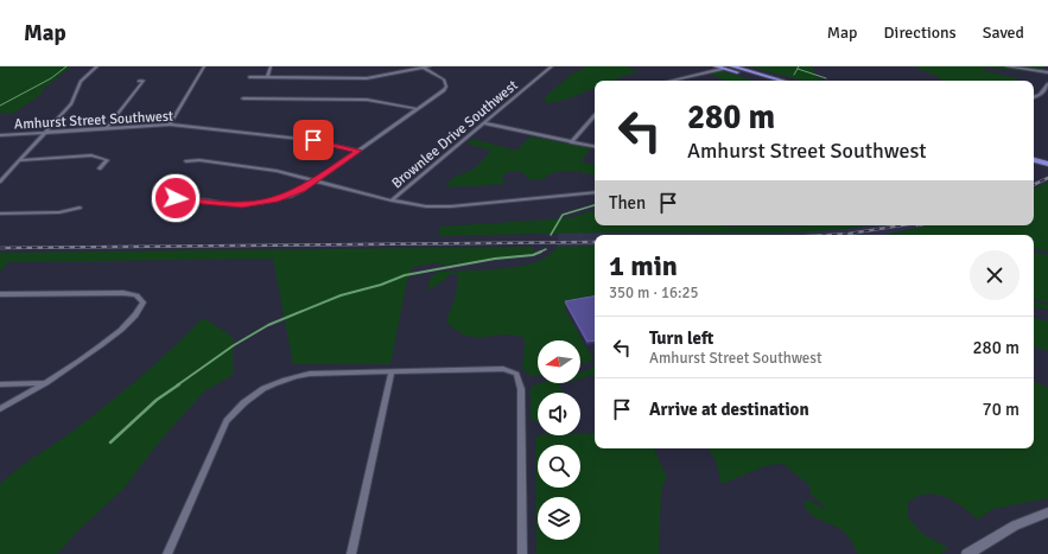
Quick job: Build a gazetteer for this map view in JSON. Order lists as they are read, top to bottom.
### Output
{
  "streets": {
    "street": ["Amhurst Street Southwest", "Brownlee Drive Southwest"]
  },
  "north": "left",
  "page": {
    "header": "Map",
    "nav": ["Map", "Directions", "Saved"],
    "turn": ["280 m", "Amhurst Street Southwest"],
    "then": "Then",
    "heading": ["1 min", "350 m · 16:25"],
    "list": [
      {
        "name": "Turn left",
        "note": "Amhurst Street Southwest",
        "value": "280 m"
      },
      {
        "name": "Arrive at destination",
        "value": "70 m"
      }
    ]
  }
}
